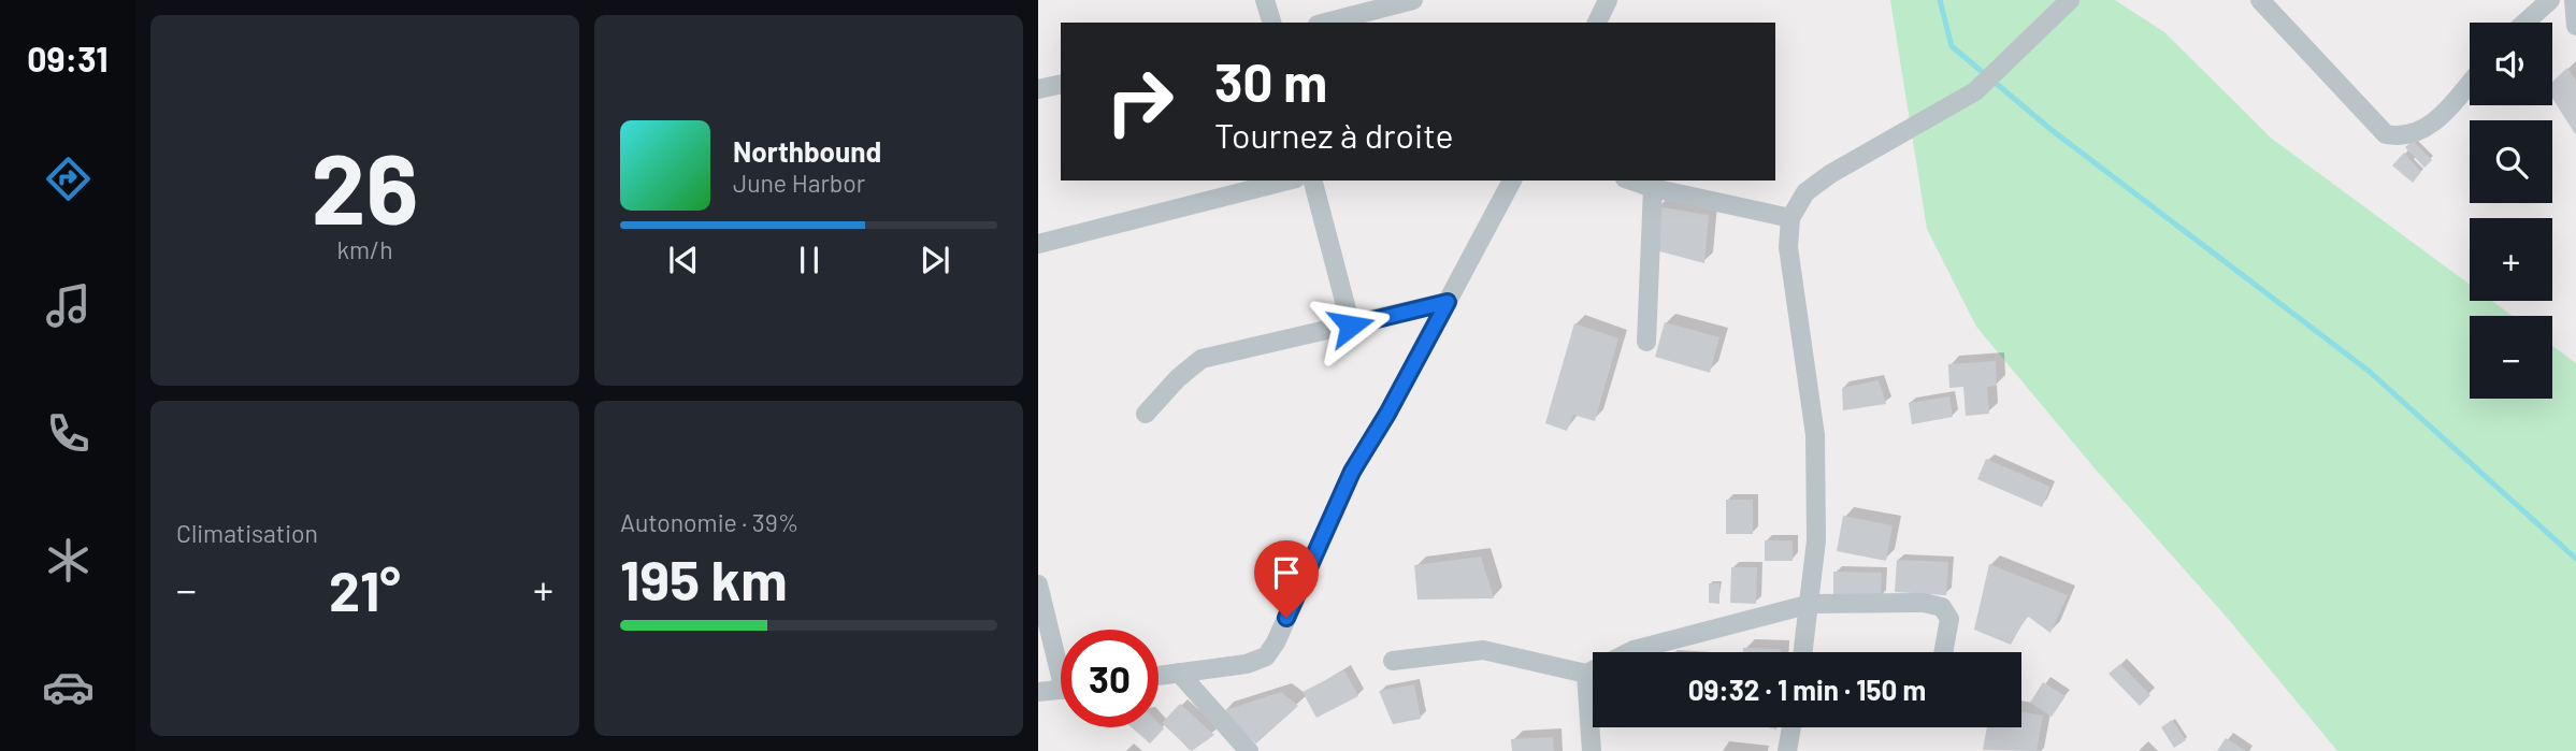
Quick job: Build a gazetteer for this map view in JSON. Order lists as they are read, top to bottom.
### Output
{
  "page": {
    "tabs": "09:31",
    "tile": [
      ["26", "km/h"],
      "Climatisation",
      ["Autonomie · 39%", "195 km"]
    ],
    "map_buttons": ["+", "−"],
    "turn": ["30 m", "Tournez à droite"],
    "song": ["Northbound", "June Harbor"],
    "heat": ["−", "21°", "+"],
    "limit": "30",
    "trip": "09:32 · 1 min · 150 m"
  }
}
